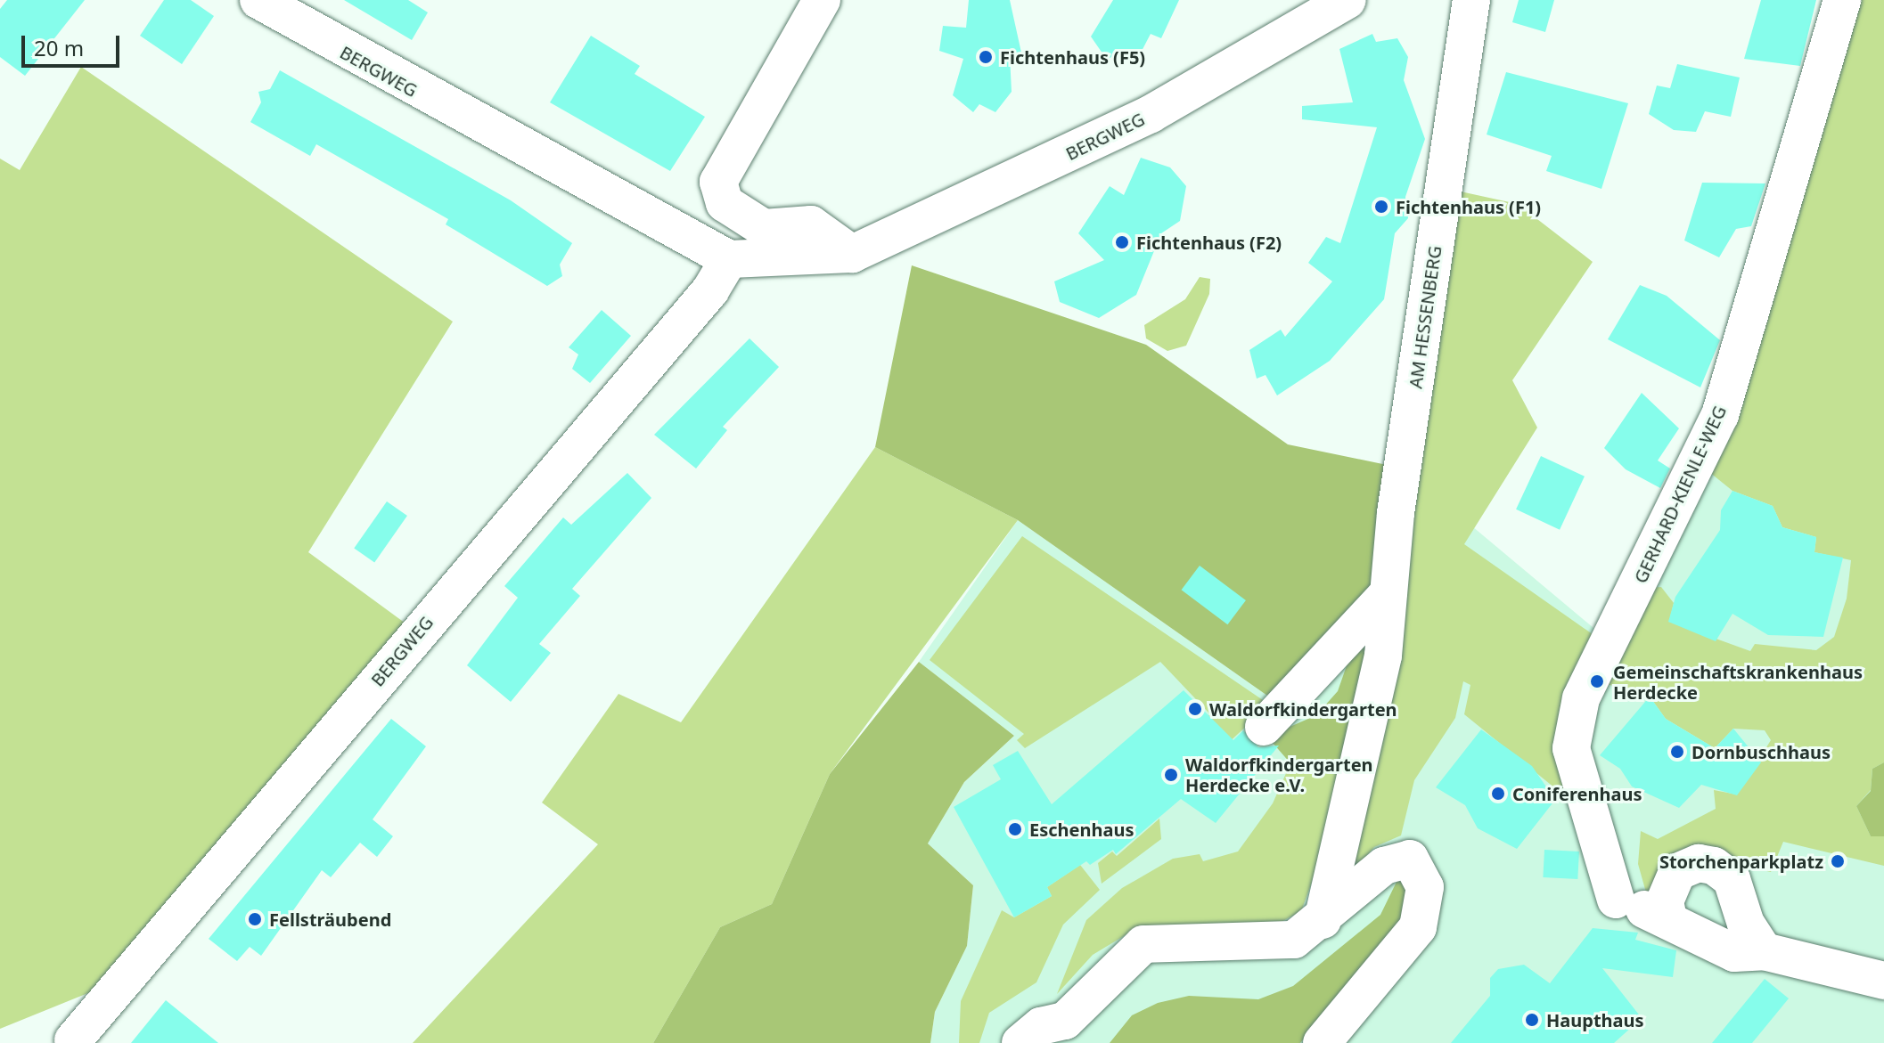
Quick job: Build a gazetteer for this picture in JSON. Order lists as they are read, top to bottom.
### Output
{
  "streets": {
    "street": ["BERGWEG", "AM HESSENBERG", "GERHARD-KIENLE-WEG"]
  },
  "places": [
    "Fichtenhaus (F5)",
    "Fichtenhaus (F1)",
    "Fichtenhaus (F2)",
    "Gemeinschaftskrankenhaus Herdecke",
    "Waldorfkindergarten",
    "Dornbuschhaus",
    "Waldorfkindergarten Herdecke e.V.",
    "Coniferenhaus",
    "Eschenhaus",
    "Storchenparkplatz",
    "Fellsträubend",
    "Haupthaus"
  ],
  "scale_bar": "20 m"
}
